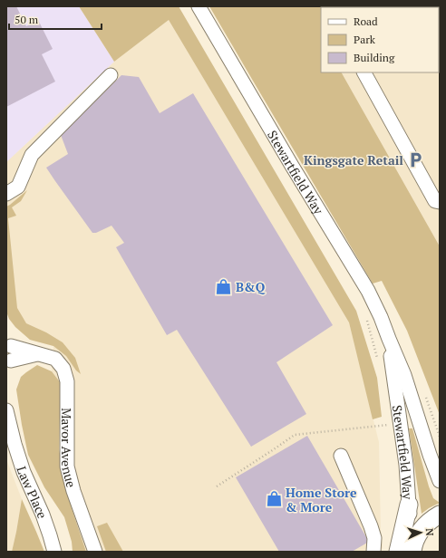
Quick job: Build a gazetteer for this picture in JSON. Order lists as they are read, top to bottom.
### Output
{
  "streets": {
    "street": ["Stewartfield Way", "Mavor Avenue", "Law Place"]
  },
  "places": {
    "parking": ["Kingsgate Retail"],
    "shop": ["B&Q", "Home Store & More"]
  },
  "legend": ["Road", "Park", "Building"],
  "scale_bar": "50 m",
  "north": "right"
}
